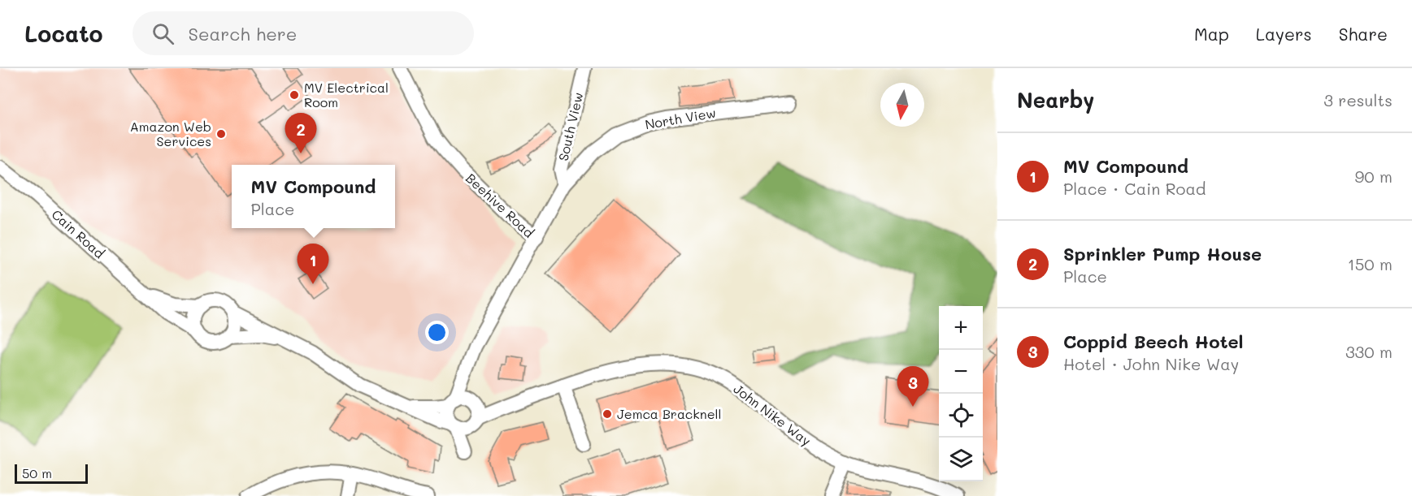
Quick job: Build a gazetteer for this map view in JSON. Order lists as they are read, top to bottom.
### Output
{
  "streets": {
    "street": [
      "North View",
      "South View",
      "Beehive Road",
      "Cain Road",
      "John Nike Way"
    ]
  },
  "crossings": [
    ["North View", "South View"],
    ["North View", "Beehive Road"],
    ["Beehive Road", "John Nike Way"]
  ],
  "places": ["MV Electrical Room", "Amazon Web Services", "Jemca Bracknell"],
  "scale_bar": "50 m",
  "north": "bottom",
  "page": {
    "header": "Locato",
    "search": "Search here",
    "nav": ["Map", "Layers", "Share"],
    "heading": ["Nearby", "3 results"],
    "pins": ["2", "1", "3"],
    "list": [
      {
        "mark": "1",
        "name": "MV Compound",
        "note": "Place · Cain Road",
        "value": "90 m"
      },
      {
        "mark": "2",
        "name": "Sprinkler Pump House",
        "note": "Place",
        "value": "150 m"
      },
      {
        "mark": "3",
        "name": "Coppid Beech Hotel",
        "note": "Hotel · John Nike Way",
        "value": "330 m"
      }
    ],
    "popup": ["MV Compound", "Place"],
    "map_buttons": ["+", "−"],
    "scale": "50 m"
  }
}
